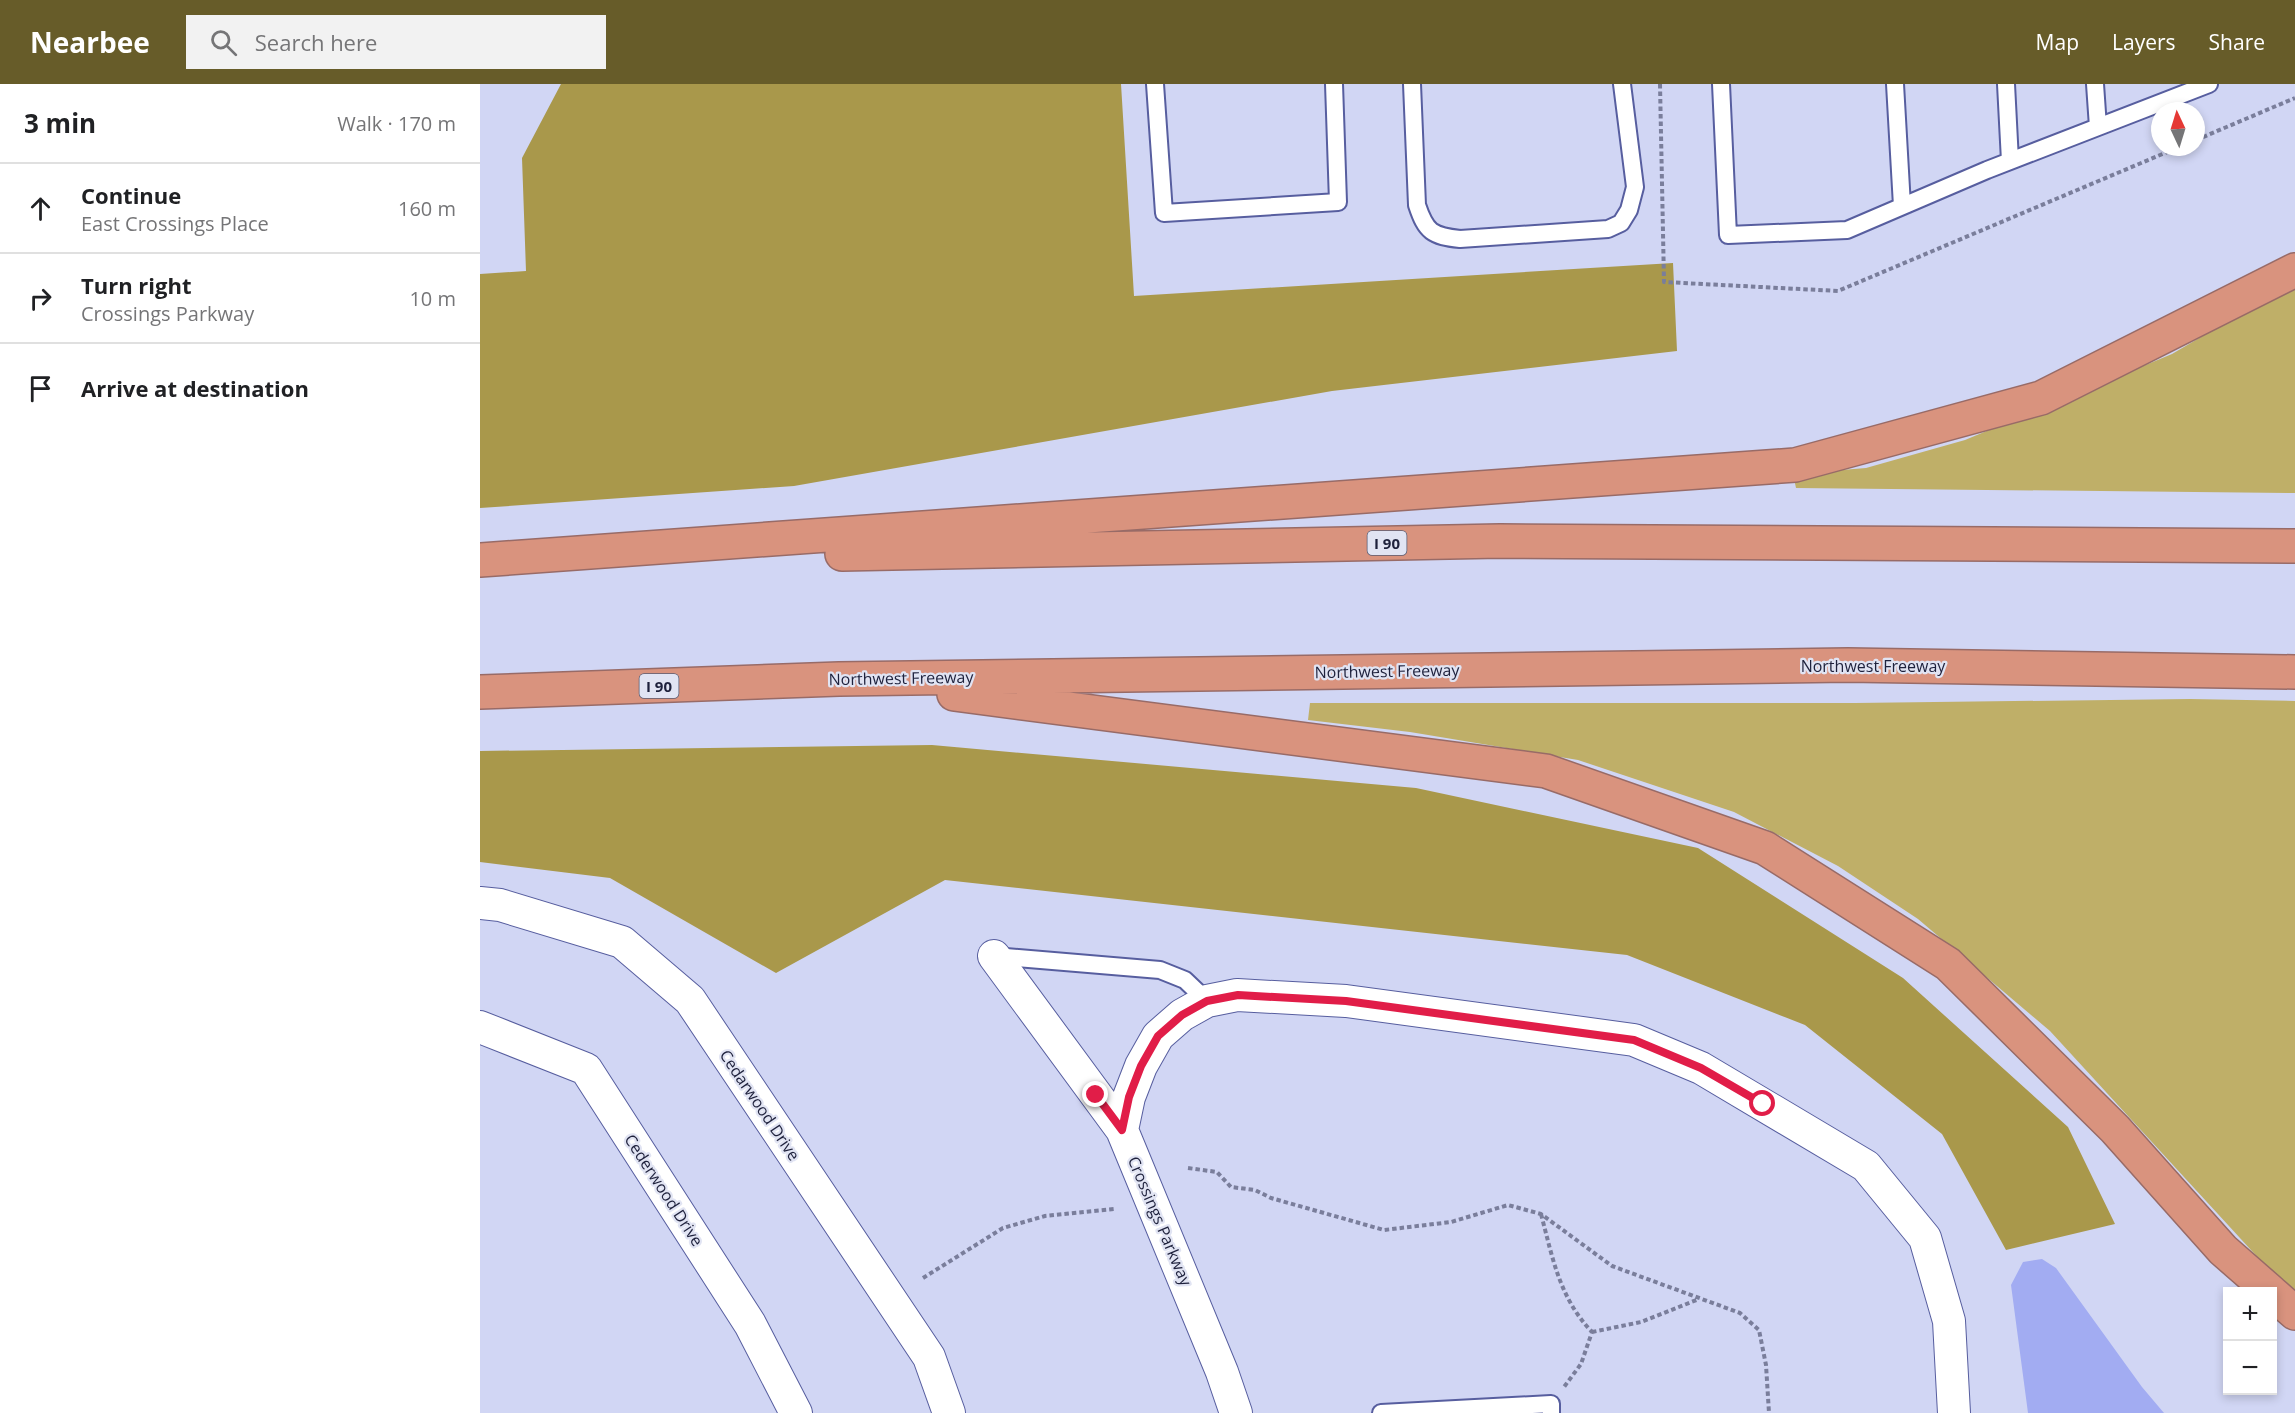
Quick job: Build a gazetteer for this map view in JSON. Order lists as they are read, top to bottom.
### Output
{
  "streets": {
    "highway": ["I 90", "Northwest Freeway"],
    "street": ["Cedarwood Drive", "Cederwood Drive", "Crossings Parkway"]
  },
  "north": "top",
  "page": {
    "header": "Nearbee",
    "search": "Search here",
    "nav": ["Map", "Layers", "Share"],
    "heading": ["3 min", "Walk · 170 m"],
    "list": [
      ["Continue", "East Crossings Place", "160 m"],
      ["Turn right", "Crossings Parkway", "10 m"],
      "Arrive at destination"
    ],
    "map_buttons": ["+", "−"]
  }
}
